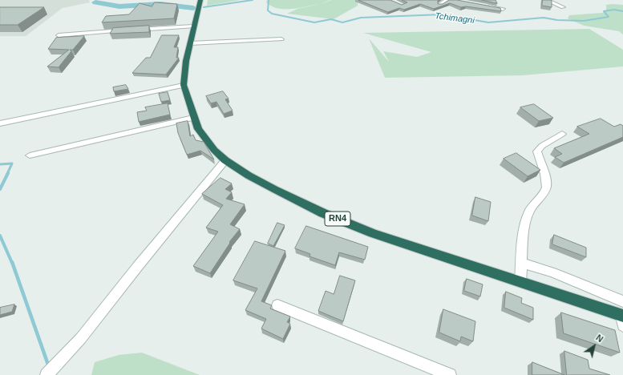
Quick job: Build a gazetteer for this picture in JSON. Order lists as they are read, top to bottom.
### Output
{
  "streets": {
    "highway": ["RN4"]
  },
  "water": ["Tchimagni"],
  "north": "top right"
}
